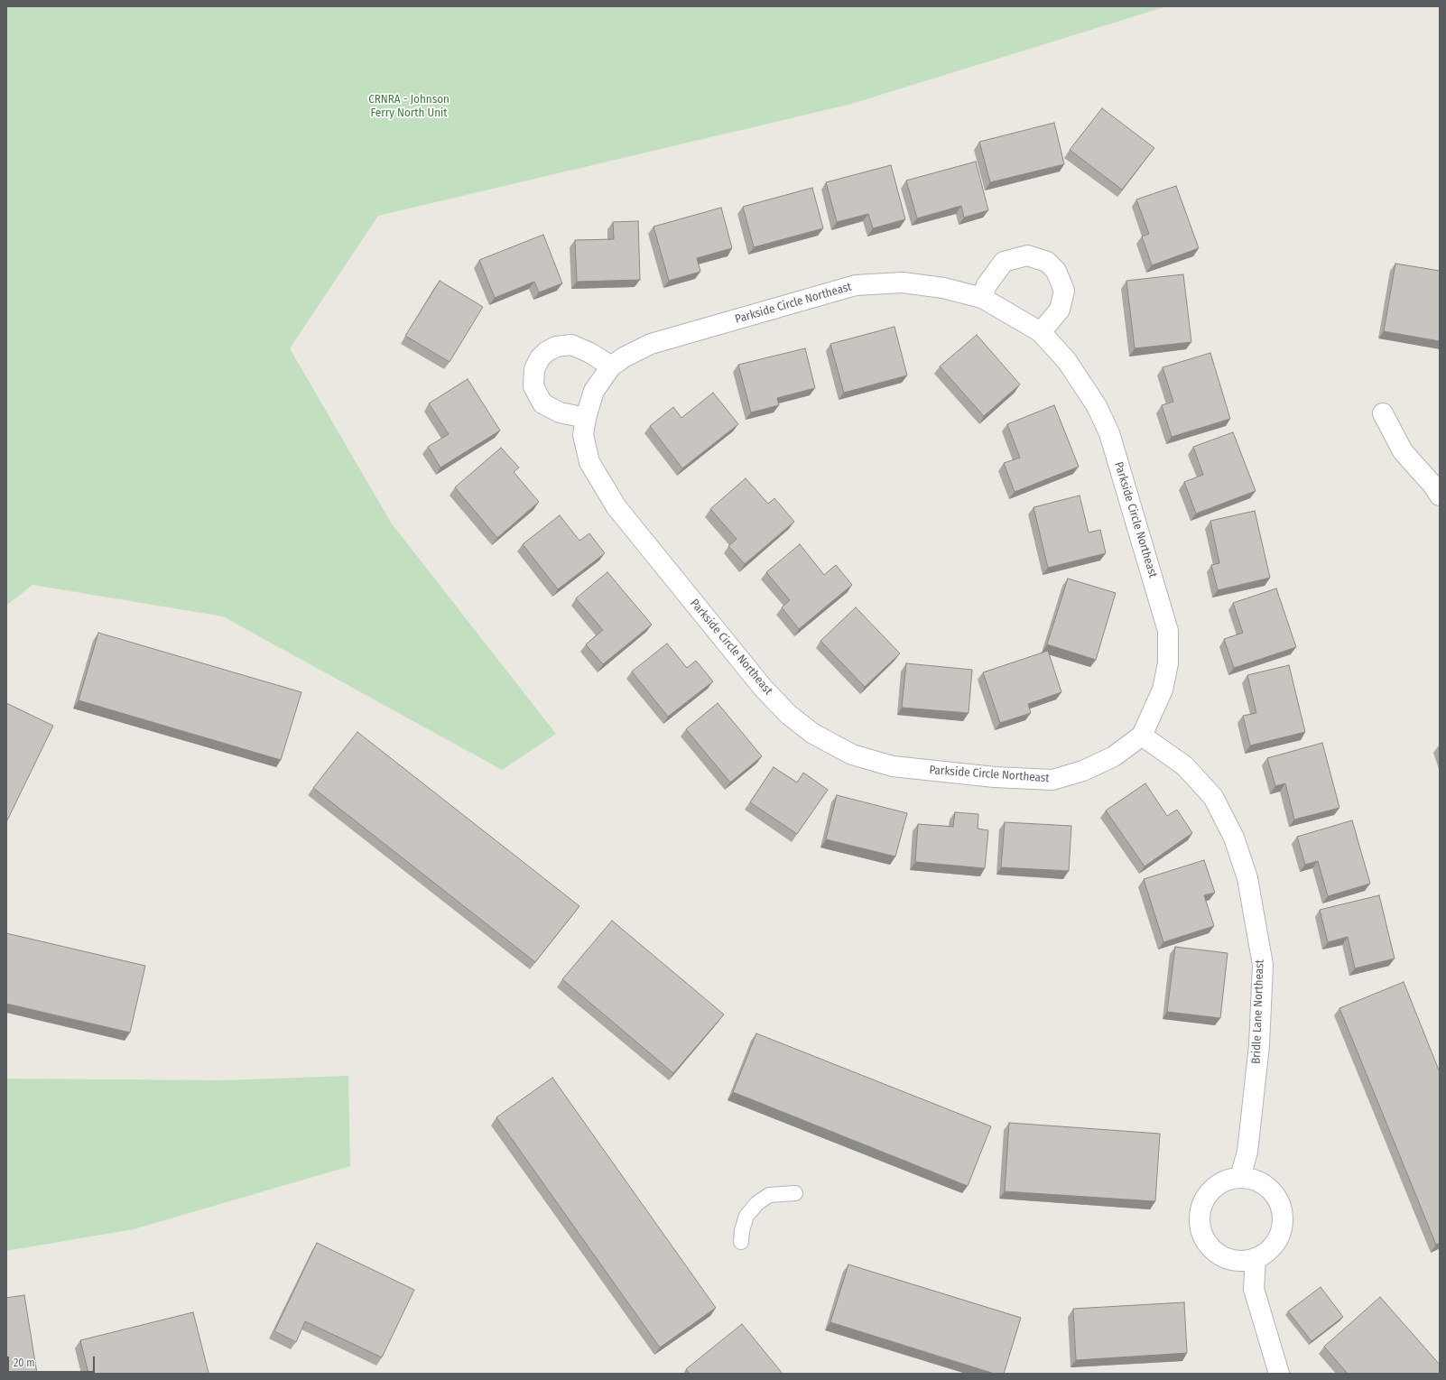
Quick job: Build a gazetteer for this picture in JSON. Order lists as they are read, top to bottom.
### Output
{
  "streets": {
    "street": ["Parkside Circle Northeast", "Bridle Lane Northeast"]
  },
  "crossings": [
    ["Parkside Circle Northeast", "Bridle Lane Northeast"]
  ],
  "parks": ["CRNRA - Johnson Ferry North Unit"],
  "scale_bar": "20 m"
}
